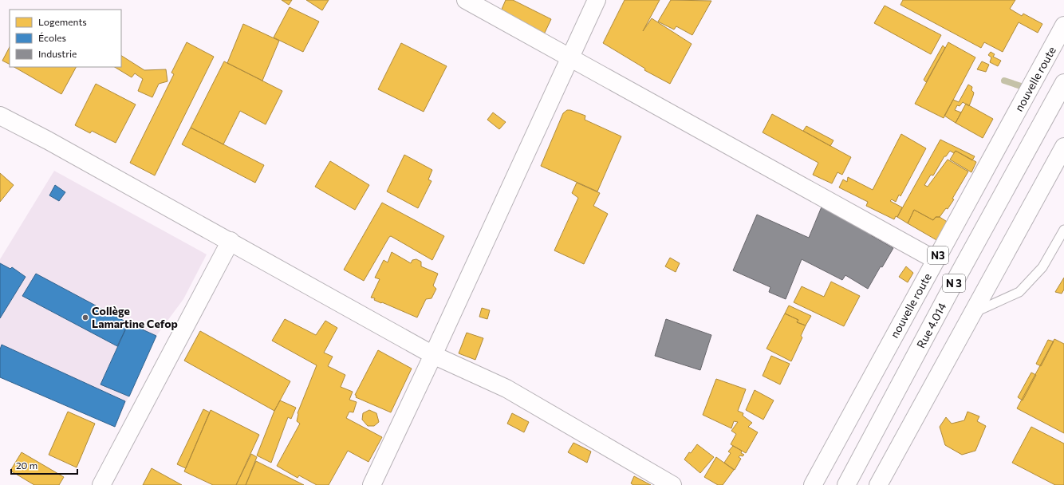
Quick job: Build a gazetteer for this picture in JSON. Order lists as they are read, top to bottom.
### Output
{
  "streets": {
    "main road": [
      "nouvelle route",
      "N3",
      "N 3",
      "Rue 4.014"
    ]
  },
  "places": ["Collège Lamartine Cefop"],
  "legend": ["Logements", "Écoles", "Industrie"],
  "scale_bar": "20 m"
}
